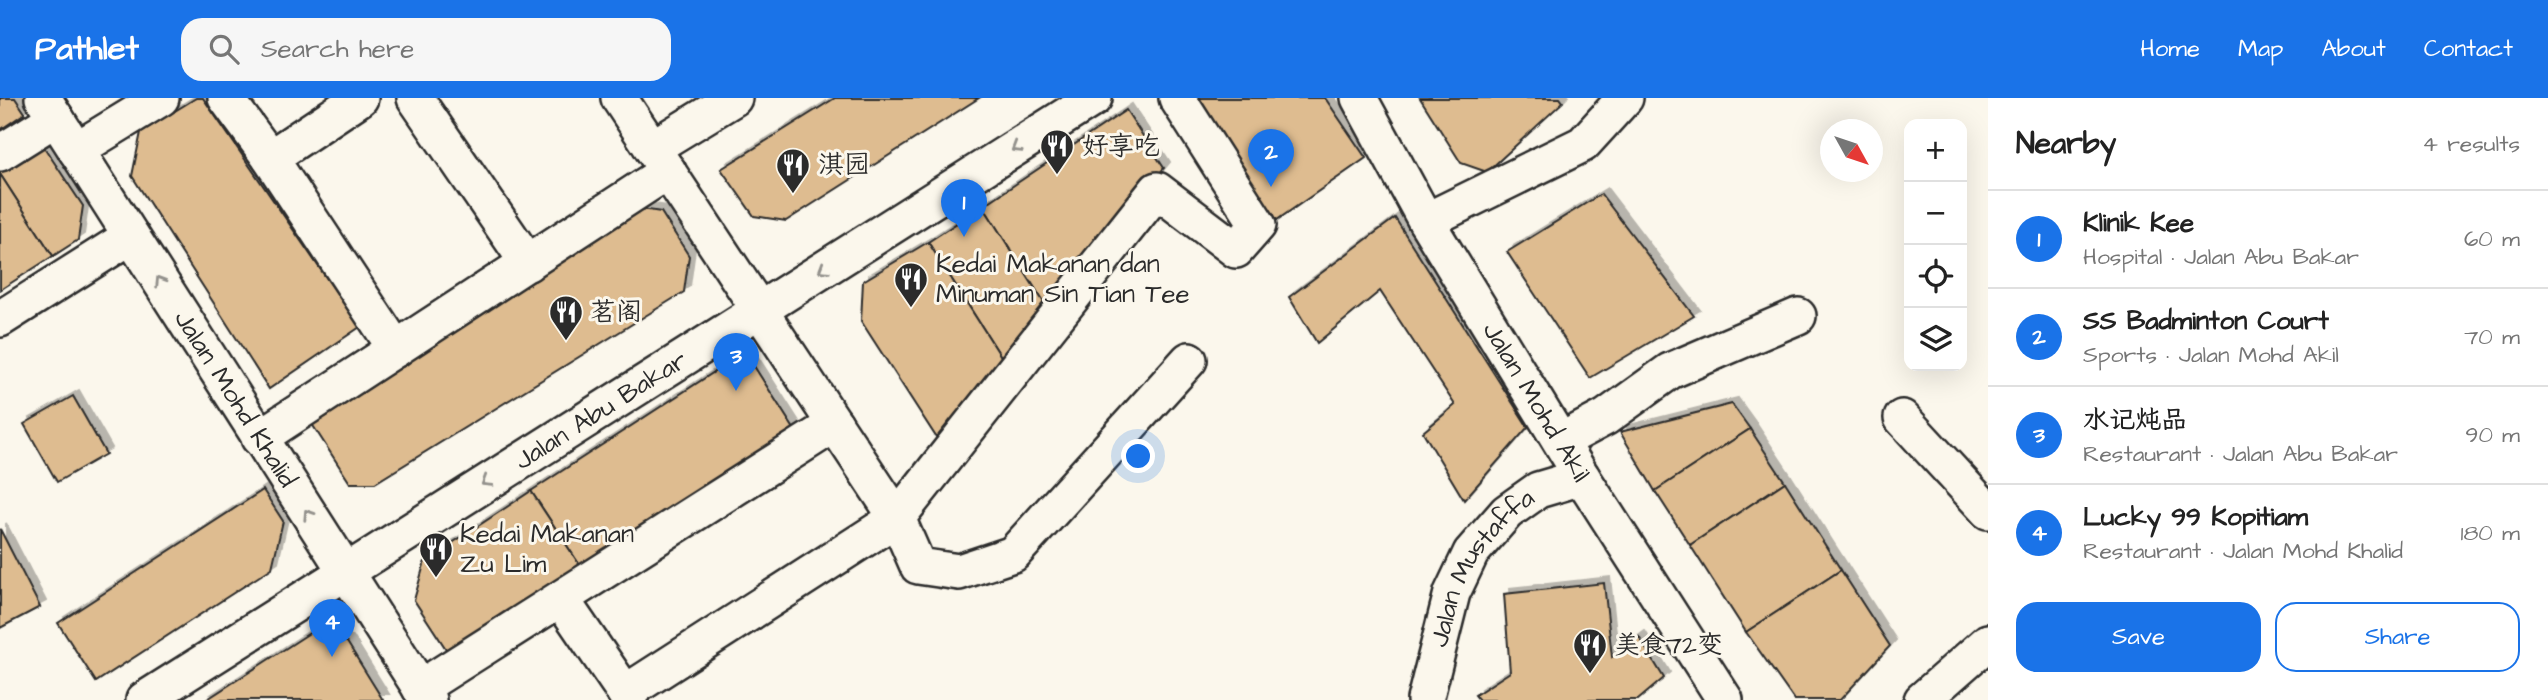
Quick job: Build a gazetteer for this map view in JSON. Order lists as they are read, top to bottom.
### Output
{
  "streets": {
    "street": [
      "Jalan Mohd Khalid",
      "Jalan Mohd Akil",
      "Jalan Abu Bakar",
      "Jalan Mustaffa"
    ]
  },
  "crossings": [
    ["Jalan Mohd Khalid", "Jalan Abu Bakar"],
    ["Jalan Mohd Akil", "Jalan Mustaffa"]
  ],
  "places": {
    "restaurant": [
      "好享吃",
      "淇园",
      "Kedai Makanan dan Minuman Sin Tian Tee",
      "茗阁",
      "Kedai Makanan Zu Lim",
      "美食72变"
    ]
  },
  "north": "bottom right",
  "page": {
    "header": "Pathlet",
    "search": "Search here",
    "nav": [
      "Home",
      "Map",
      "About",
      "Contact"
    ],
    "heading": ["Nearby", "4 results"],
    "map_buttons": ["+", "−"],
    "pins": [
      "2",
      "1",
      "3",
      "4"
    ],
    "list": [
      {
        "mark": "1",
        "name": "Klinik Kee",
        "note": "Hospital · Jalan Abu Bakar",
        "value": "60 m"
      },
      {
        "mark": "2",
        "name": "SS Badminton Court",
        "note": "Sports · Jalan Mohd Akil",
        "value": "70 m"
      },
      {
        "mark": "3",
        "name": "水记炖品",
        "note": "Restaurant · Jalan Abu Bakar",
        "value": "90 m"
      },
      {
        "mark": "4",
        "name": "Lucky 99 Kopitiam",
        "note": "Restaurant · Jalan Mohd Khalid",
        "value": "180 m"
      }
    ],
    "buttons": ["Save", "Share"]
  }
}
